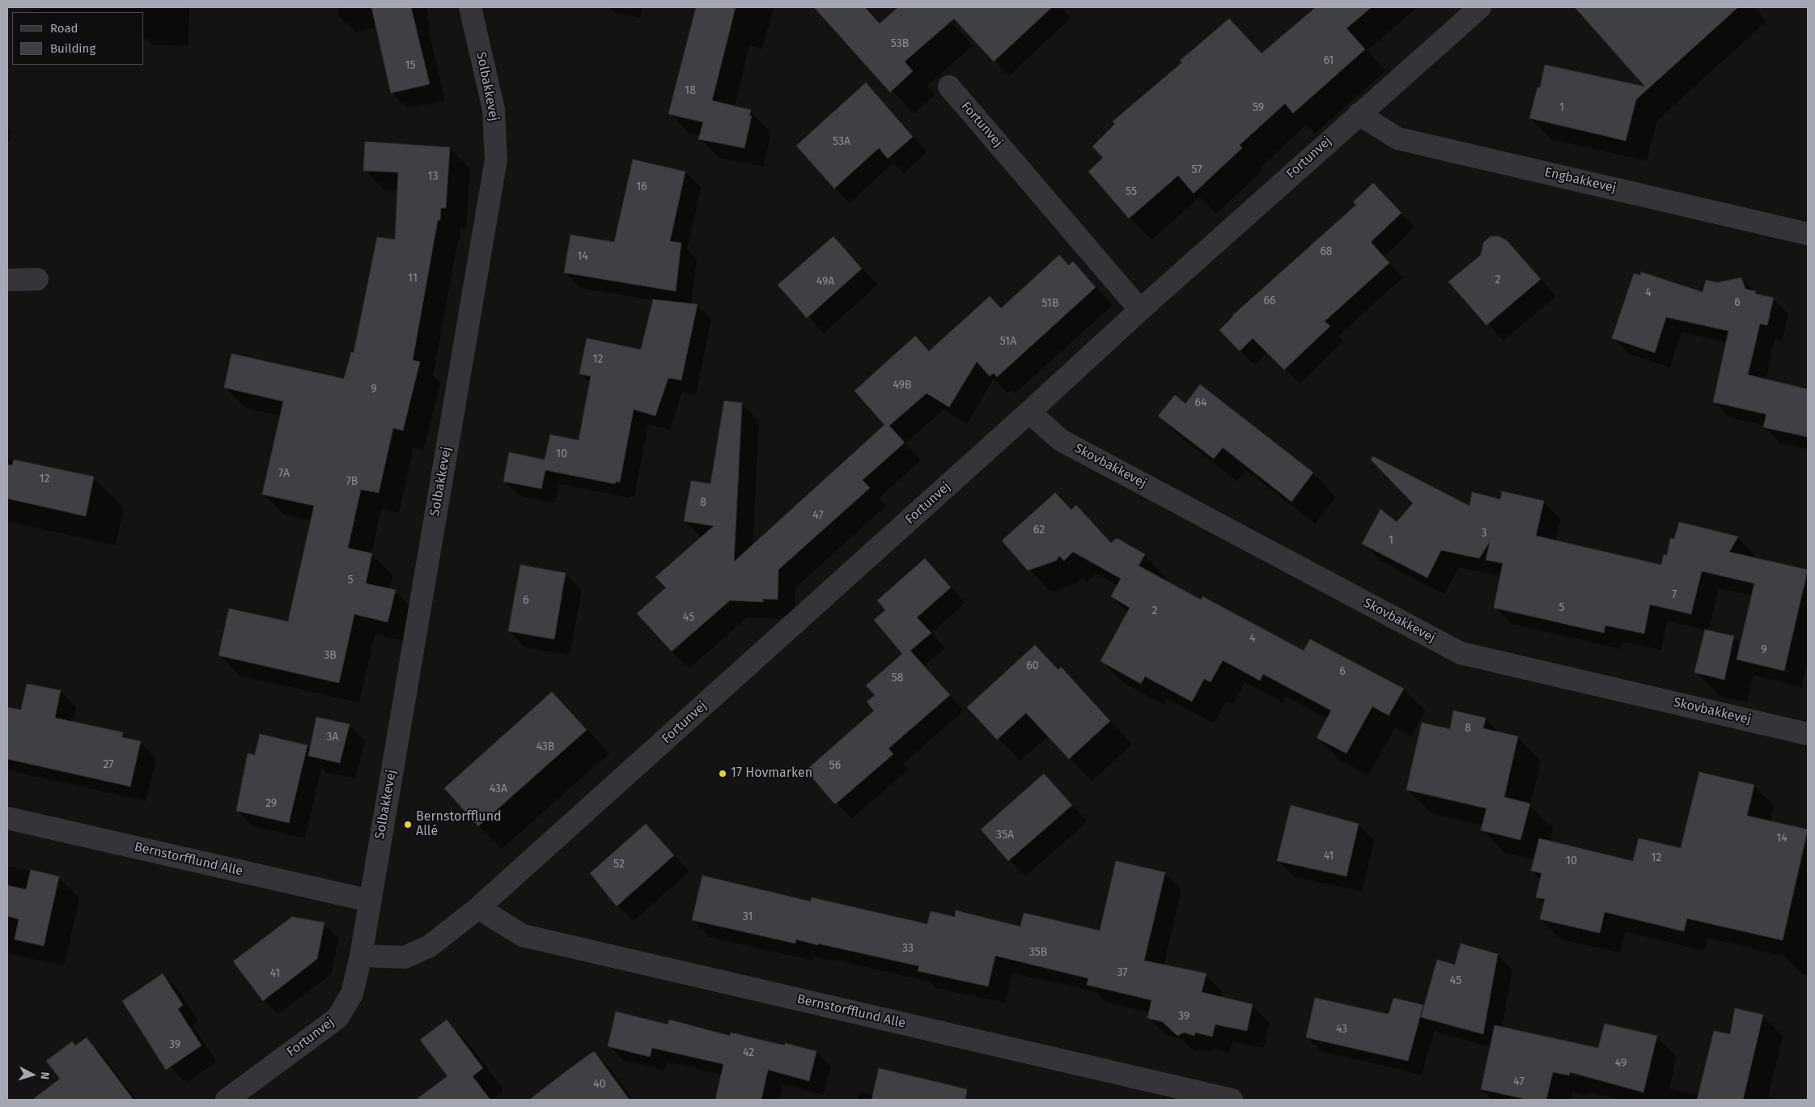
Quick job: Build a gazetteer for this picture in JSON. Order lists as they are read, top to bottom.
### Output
{
  "streets": {
    "street": [
      "Solbakkevej",
      "Fortunvej",
      "Engbakkevej",
      "Skovbakkevej",
      "Bernstorfflund Alle"
    ]
  },
  "crossings": [
    ["Solbakkevej", "Fortunvej"],
    ["Solbakkevej", "Bernstorfflund Alle"],
    ["Fortunvej", "Engbakkevej"],
    ["Fortunvej", "Skovbakkevej"],
    ["Fortunvej", "Bernstorfflund Alle"]
  ],
  "places": ["17 Hovmarken", "Bernstorfflund Allé"],
  "house_numbers": [
    "53B",
    "61",
    "15",
    "18",
    "59",
    "1",
    "53A",
    "57",
    "13",
    "16",
    "55",
    "68",
    "14",
    "11",
    "2",
    "49A",
    "4",
    "66",
    "6",
    "51B",
    "51A",
    "12",
    "49B",
    "9",
    "64",
    "10",
    "7A",
    "12",
    "7B",
    "8",
    "47",
    "62",
    "3",
    "1",
    "5",
    "7",
    "6",
    "5",
    "2",
    "45",
    "4",
    "9",
    "3B",
    "60",
    "6",
    "58",
    "8",
    "3A",
    "43B",
    "27",
    "56",
    "43A",
    "29",
    "35A",
    "14",
    "41",
    "12",
    "10",
    "52",
    "31",
    "33",
    "35B",
    "37",
    "41",
    "45",
    "39",
    "43",
    "39",
    "42",
    "49",
    "47",
    "40"
  ],
  "legend": ["Road", "Building"],
  "north": "right"
}
